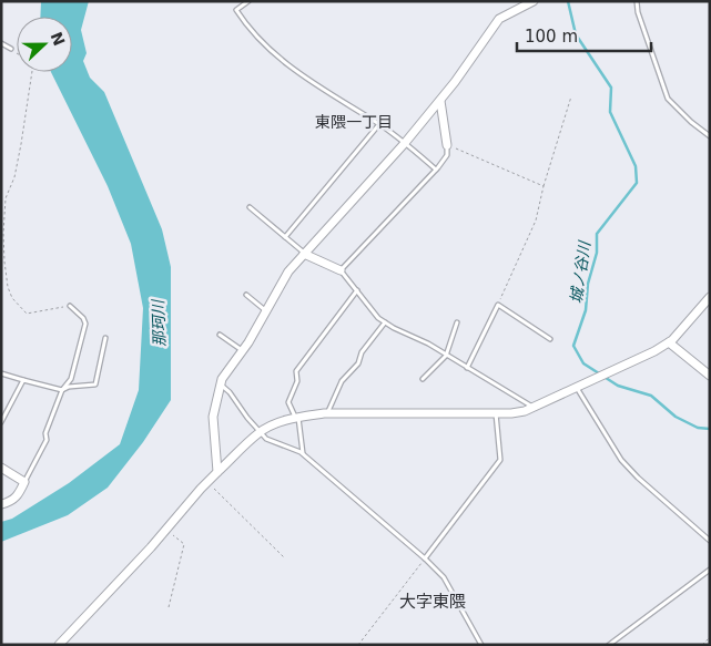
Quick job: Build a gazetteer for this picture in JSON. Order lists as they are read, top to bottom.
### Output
{
  "districts": ["東隈一丁目", "大字東隈"],
  "water": ["城ノ谷川", "那珂川"],
  "scale_bar": "100 m",
  "north": "right"
}
